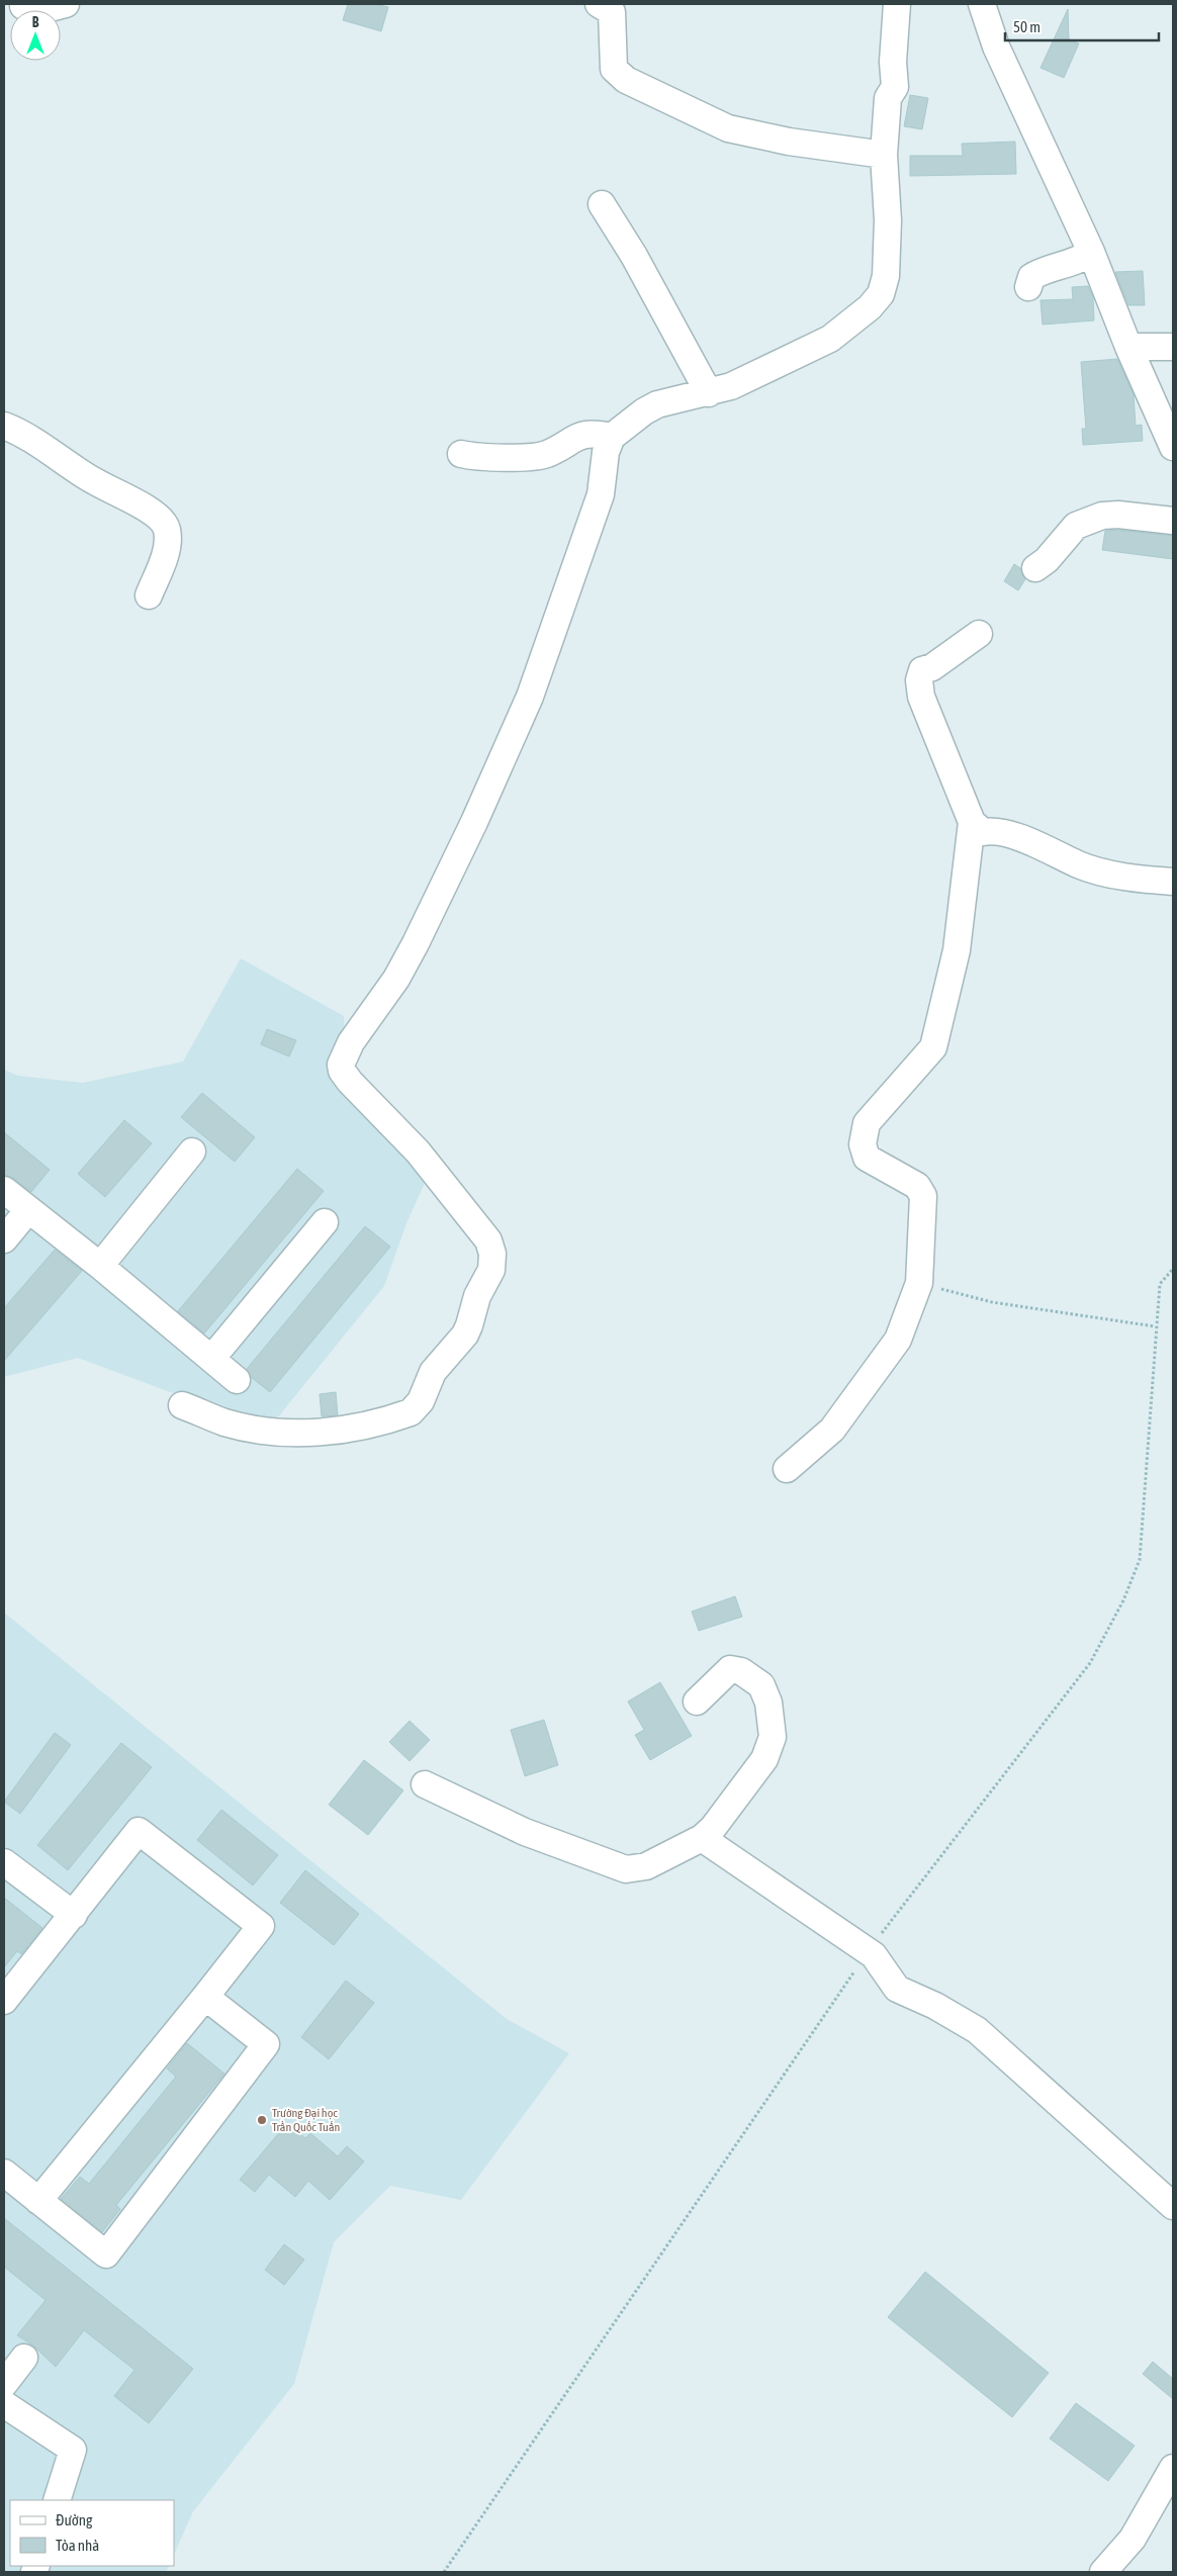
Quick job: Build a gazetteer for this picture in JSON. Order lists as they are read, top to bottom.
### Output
{
  "places": ["Trường Đại học Trần Quốc Tuấn"],
  "legend": ["Đường", "Tòa nhà"],
  "scale_bar": "50 m",
  "north": "top"
}
